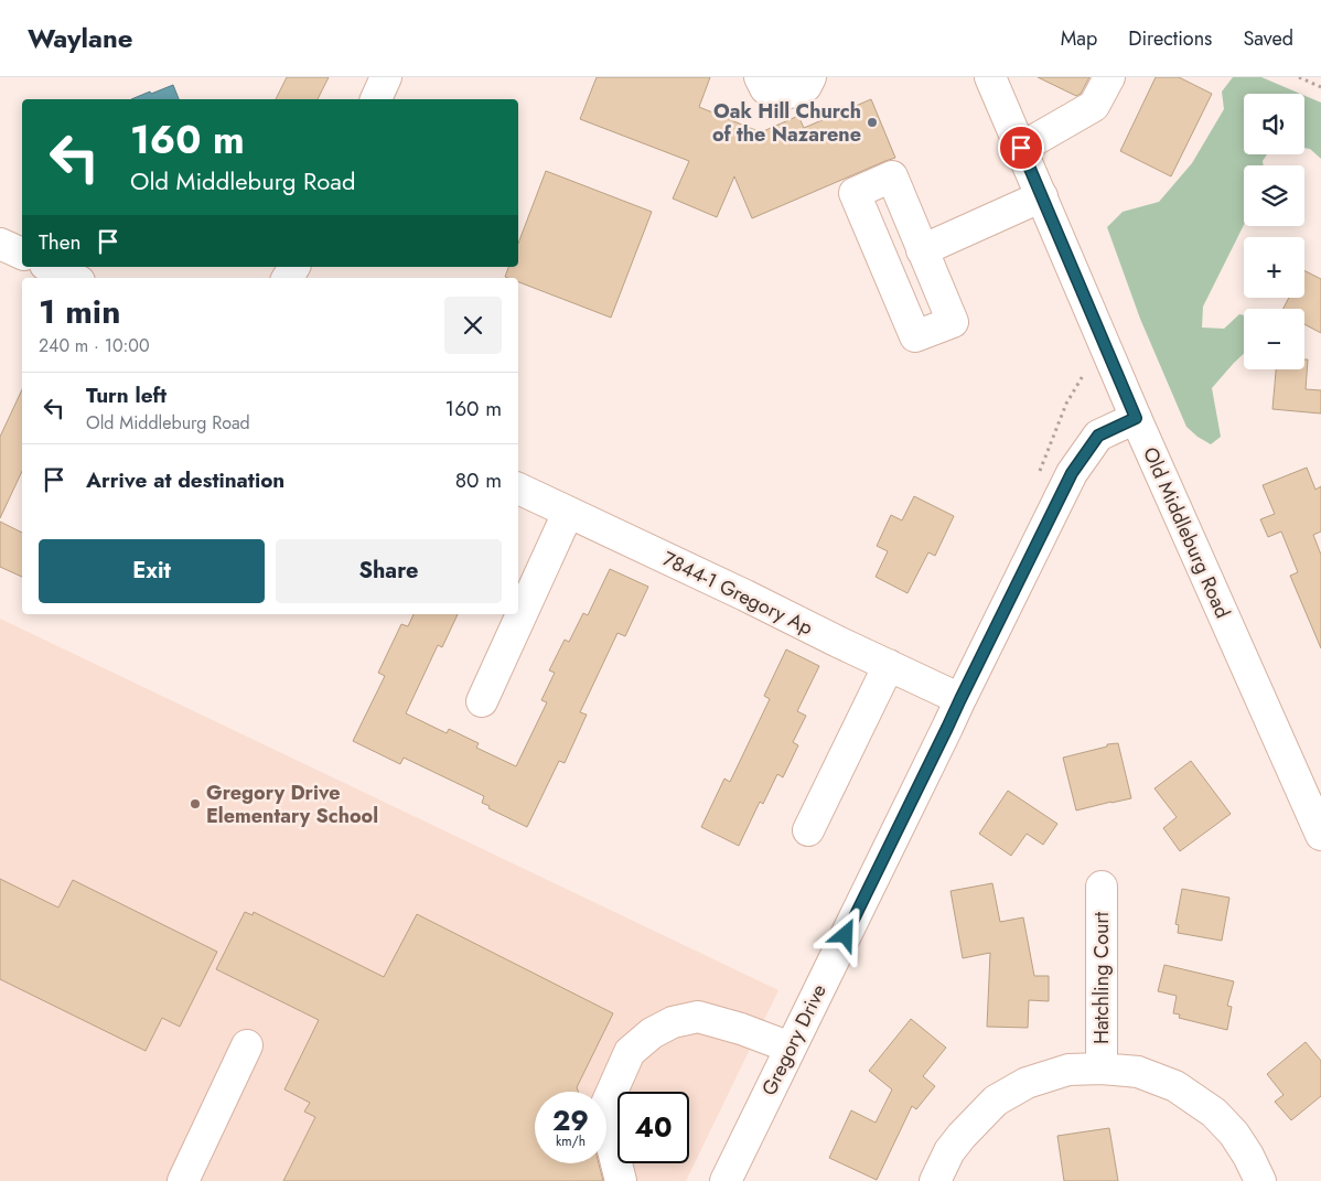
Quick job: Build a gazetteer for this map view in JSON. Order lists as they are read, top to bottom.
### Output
{
  "streets": {
    "street": [
      "Old Middleburg Road",
      "7844-1 Gregory Ap",
      "Hatchling Court",
      "Gregory Drive"
    ]
  },
  "crossings": [
    ["Old Middleburg Road", "Gregory Drive"],
    ["7844-1 Gregory Ap", "Gregory Drive"]
  ],
  "places": ["Oak Hill Church of the Nazarene", "Gregory Drive Elementary School"],
  "page": {
    "header": "Waylane",
    "nav": ["Map", "Directions", "Saved"],
    "map_buttons": ["+", "−"],
    "turn": ["160 m", "Old Middleburg Road"],
    "then": "Then",
    "heading": ["1 min", "240 m · 10:00"],
    "list": [
      {
        "name": "Turn left",
        "note": "Old Middleburg Road",
        "value": "160 m"
      },
      {
        "name": "Arrive at destination",
        "value": "80 m"
      }
    ],
    "buttons": ["Exit", "Share"],
    "speed": "29 km/h",
    "limit": "40"
  }
}
